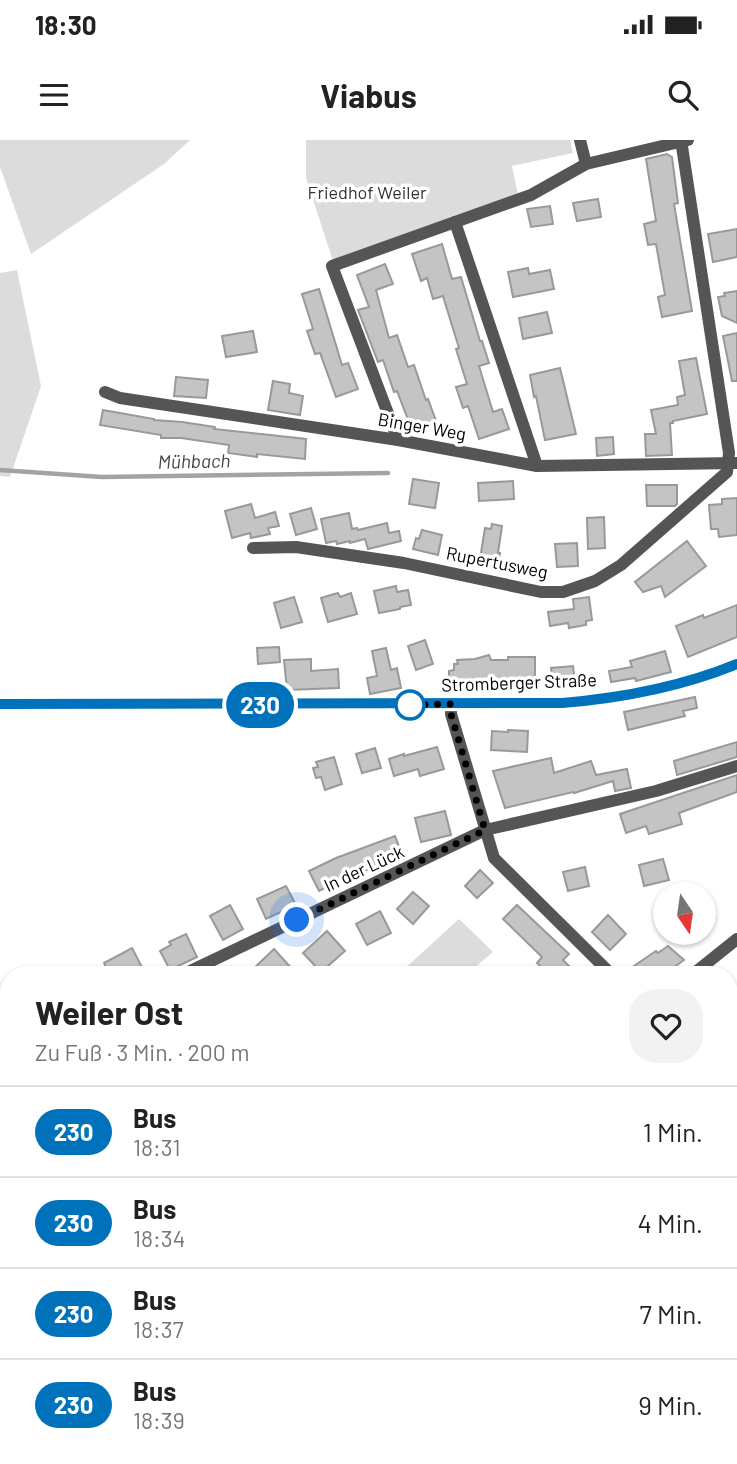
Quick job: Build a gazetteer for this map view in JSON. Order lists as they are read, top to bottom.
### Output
{
  "streets": {
    "main road": ["Stromberger Straße"],
    "street": ["Binger Weg", "Rupertusweg", "In der Lück"]
  },
  "crossings": [
    ["Binger Weg", "Rupertusweg"]
  ],
  "water": ["Mühbach"],
  "parks": ["Friedhof Weiler"],
  "lines": ["bus line 230"],
  "north": "bottom",
  "page": {
    "status": "18:30",
    "header": "Viabus",
    "on_map": "230",
    "heading": ["Weiler Ost", "Zu Fuß · 3 Min. · 200 m"],
    "list": [
      {
        "mark": "230",
        "name": "Bus",
        "note": "18:31",
        "value": "1 Min."
      },
      {
        "mark": "230",
        "name": "Bus",
        "note": "18:34",
        "value": "4 Min."
      },
      {
        "mark": "230",
        "name": "Bus",
        "note": "18:37",
        "value": "7 Min."
      },
      {
        "mark": "230",
        "name": "Bus",
        "note": "18:39",
        "value": "9 Min."
      }
    ]
  }
}
